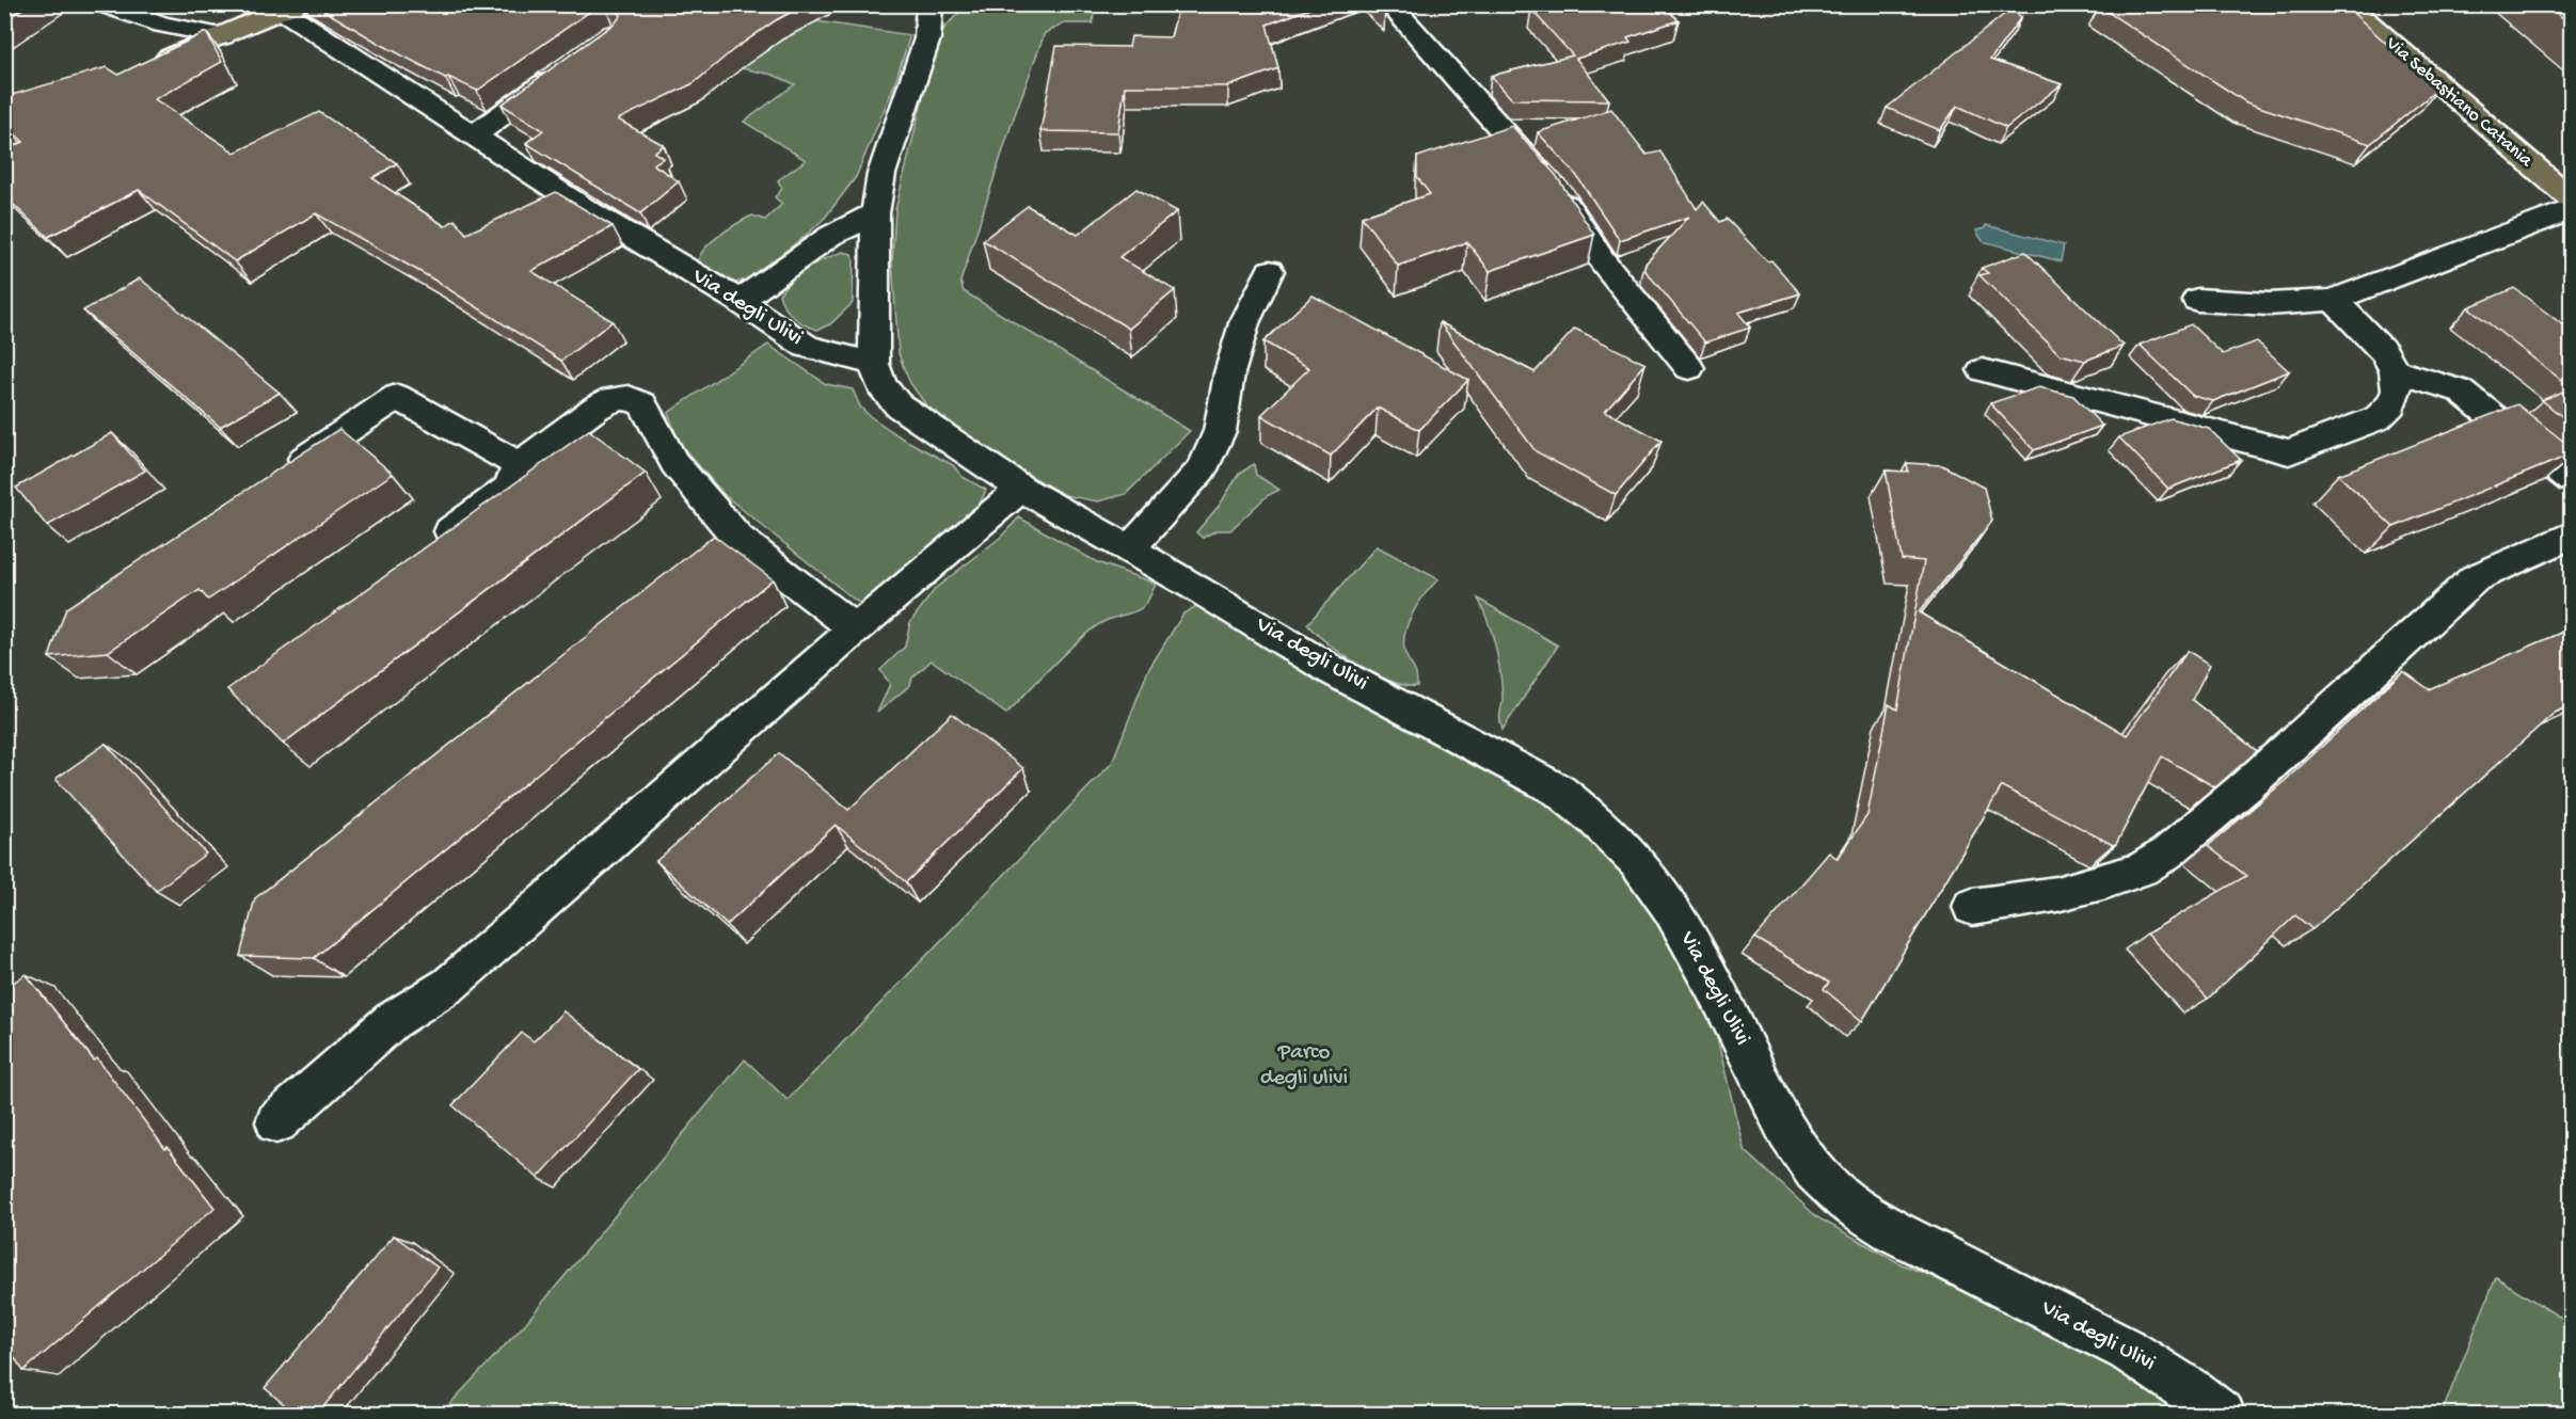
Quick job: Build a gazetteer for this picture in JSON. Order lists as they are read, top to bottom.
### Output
{
  "streets": {
    "main road": ["Via Sebastiano Catania"],
    "street": ["Via degli Ulivi"]
  },
  "parks": ["Parco degli ulivi"]
}
